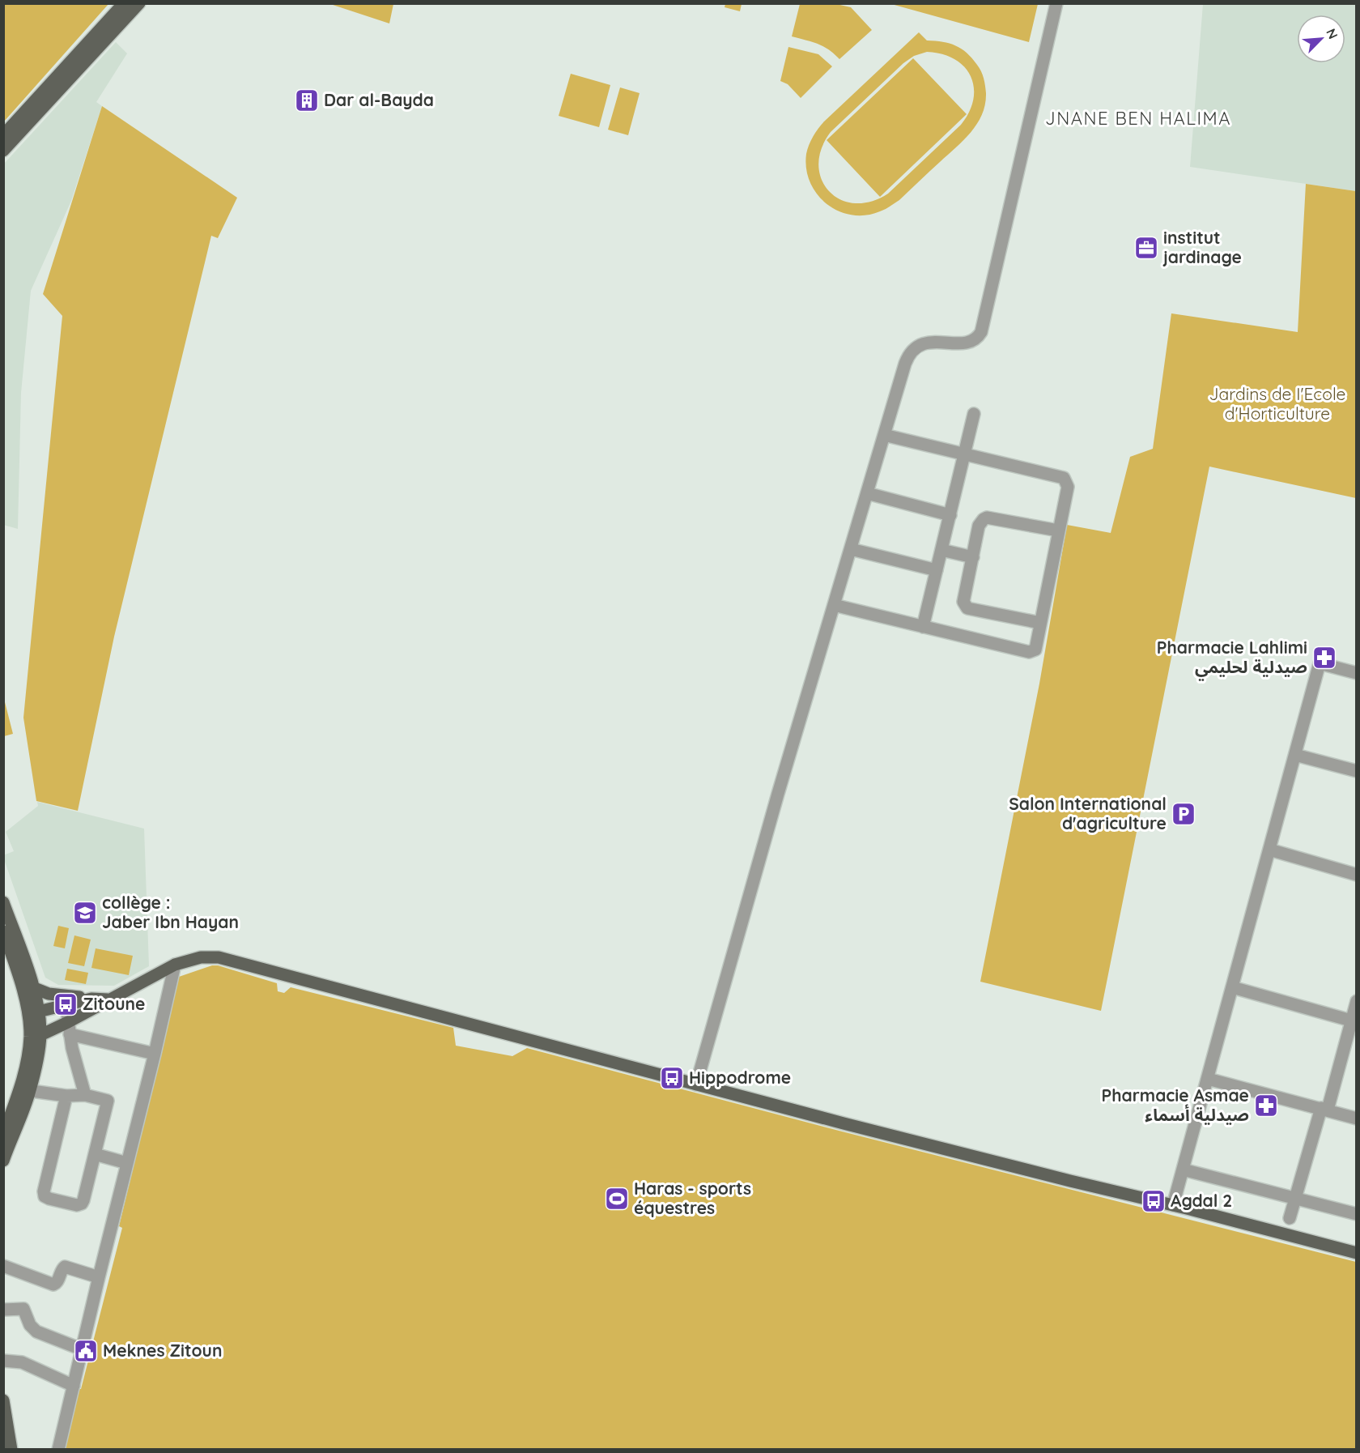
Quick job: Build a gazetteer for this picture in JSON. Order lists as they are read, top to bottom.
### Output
{
  "districts": ["JNANE BEN HALIMA"],
  "parks": ["Jardins de I'Ecole d'Horticulture"],
  "places": {
    "building": ["Dar al-Bayda"],
    "office": ["institut jardinage"],
    "pharmacy": ["Pharmacie Lahlimi صيدلية لحليمي", "Pharmacie Asmae صيدلية أسماء"],
    "parking": ["Salon International d'agriculture"],
    "school or university": ["collège : Jaber Ibn Hayan"],
    "bus stop": ["Zitoune", "Hippodrome", "Agdal 2"],
    "sports": ["Haras - sports équestres"],
    "public building": ["Meknes Zitoun"]
  },
  "north": "top right"
}
